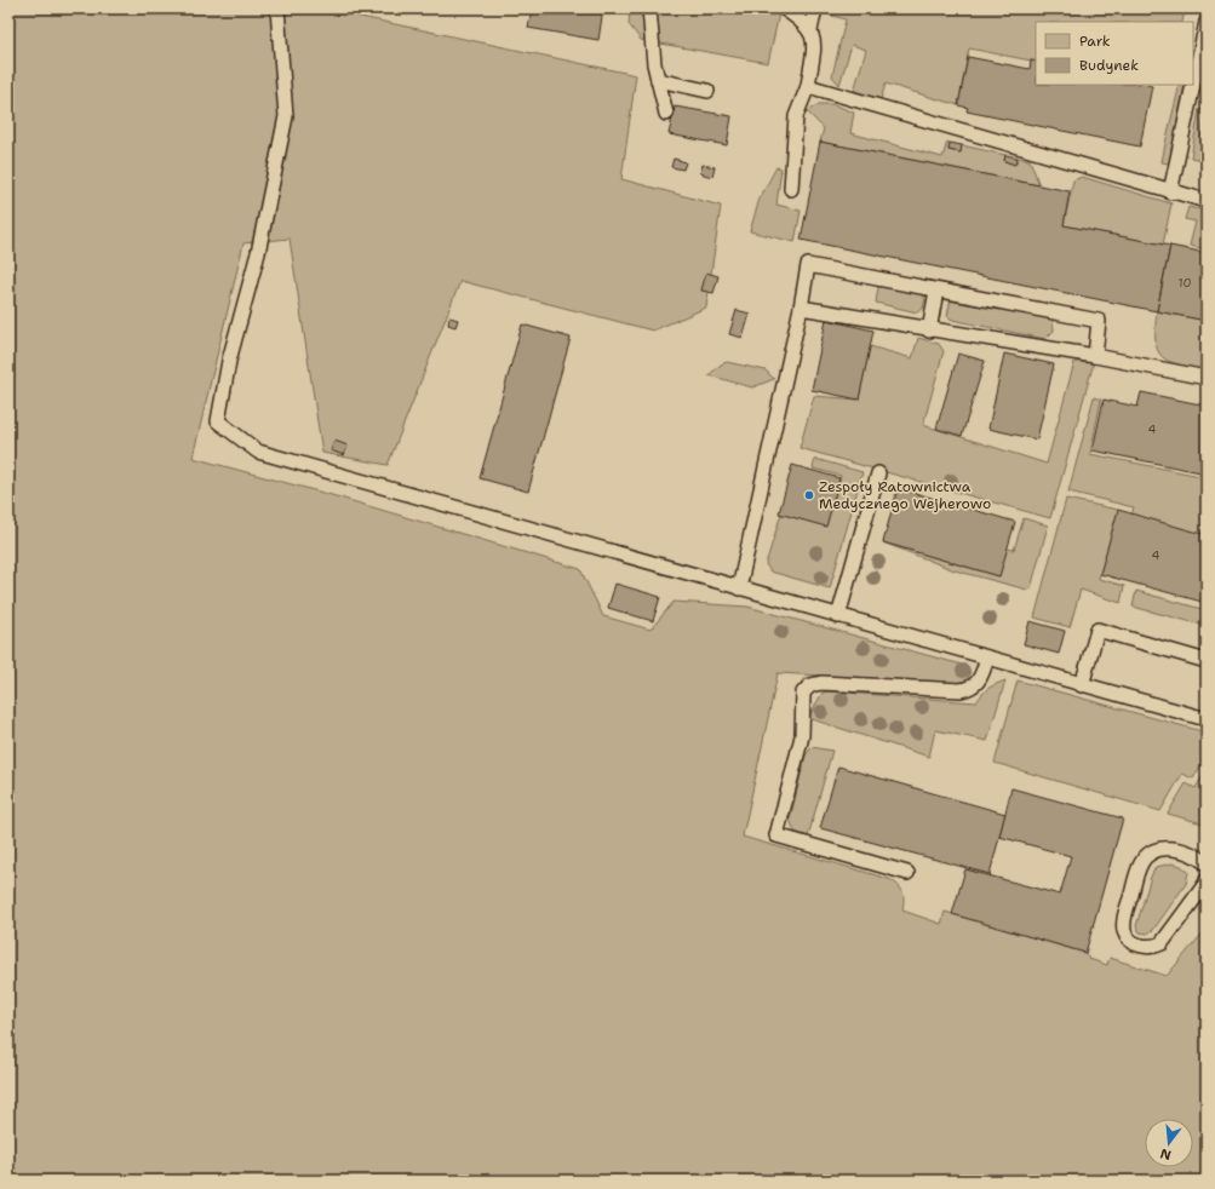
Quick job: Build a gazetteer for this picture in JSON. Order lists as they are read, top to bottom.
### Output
{
  "places": ["Zespoły Ratownictwa Medycznego Wejherowo"],
  "house_numbers": ["10", "4", "4"],
  "legend": ["Park", "Budynek"],
  "north": "bottom"
}
